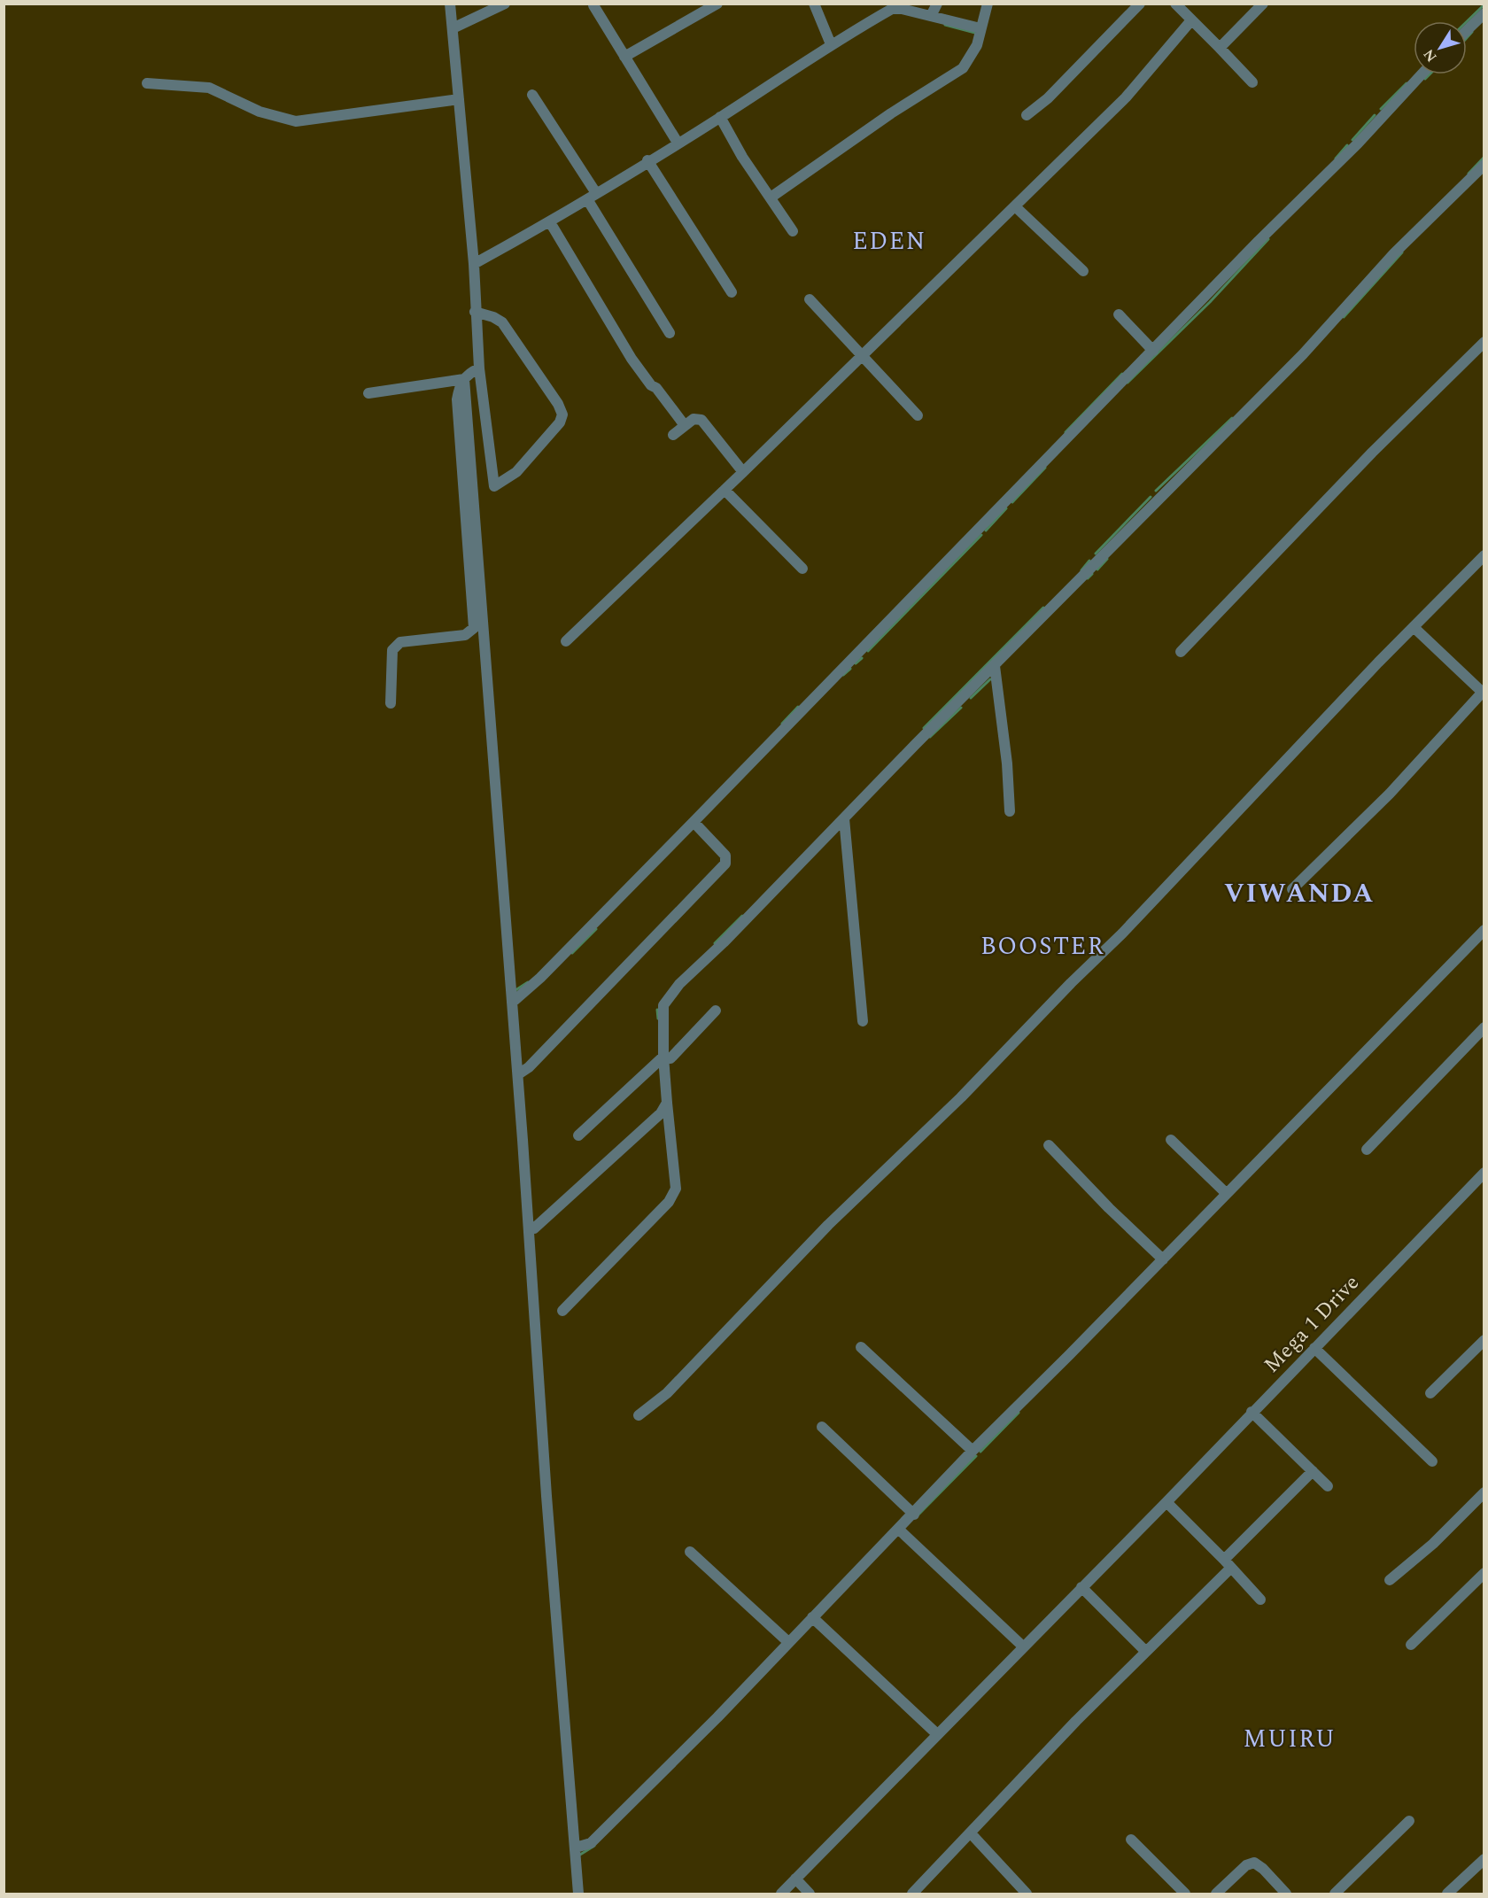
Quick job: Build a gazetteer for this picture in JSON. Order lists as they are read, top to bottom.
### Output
{
  "streets": {
    "street": ["Mega 1 Drive"]
  },
  "districts": [
    "EDEN",
    "VIWANDA",
    "BOOSTER",
    "MUIRU"
  ],
  "north": "bottom left"
}
